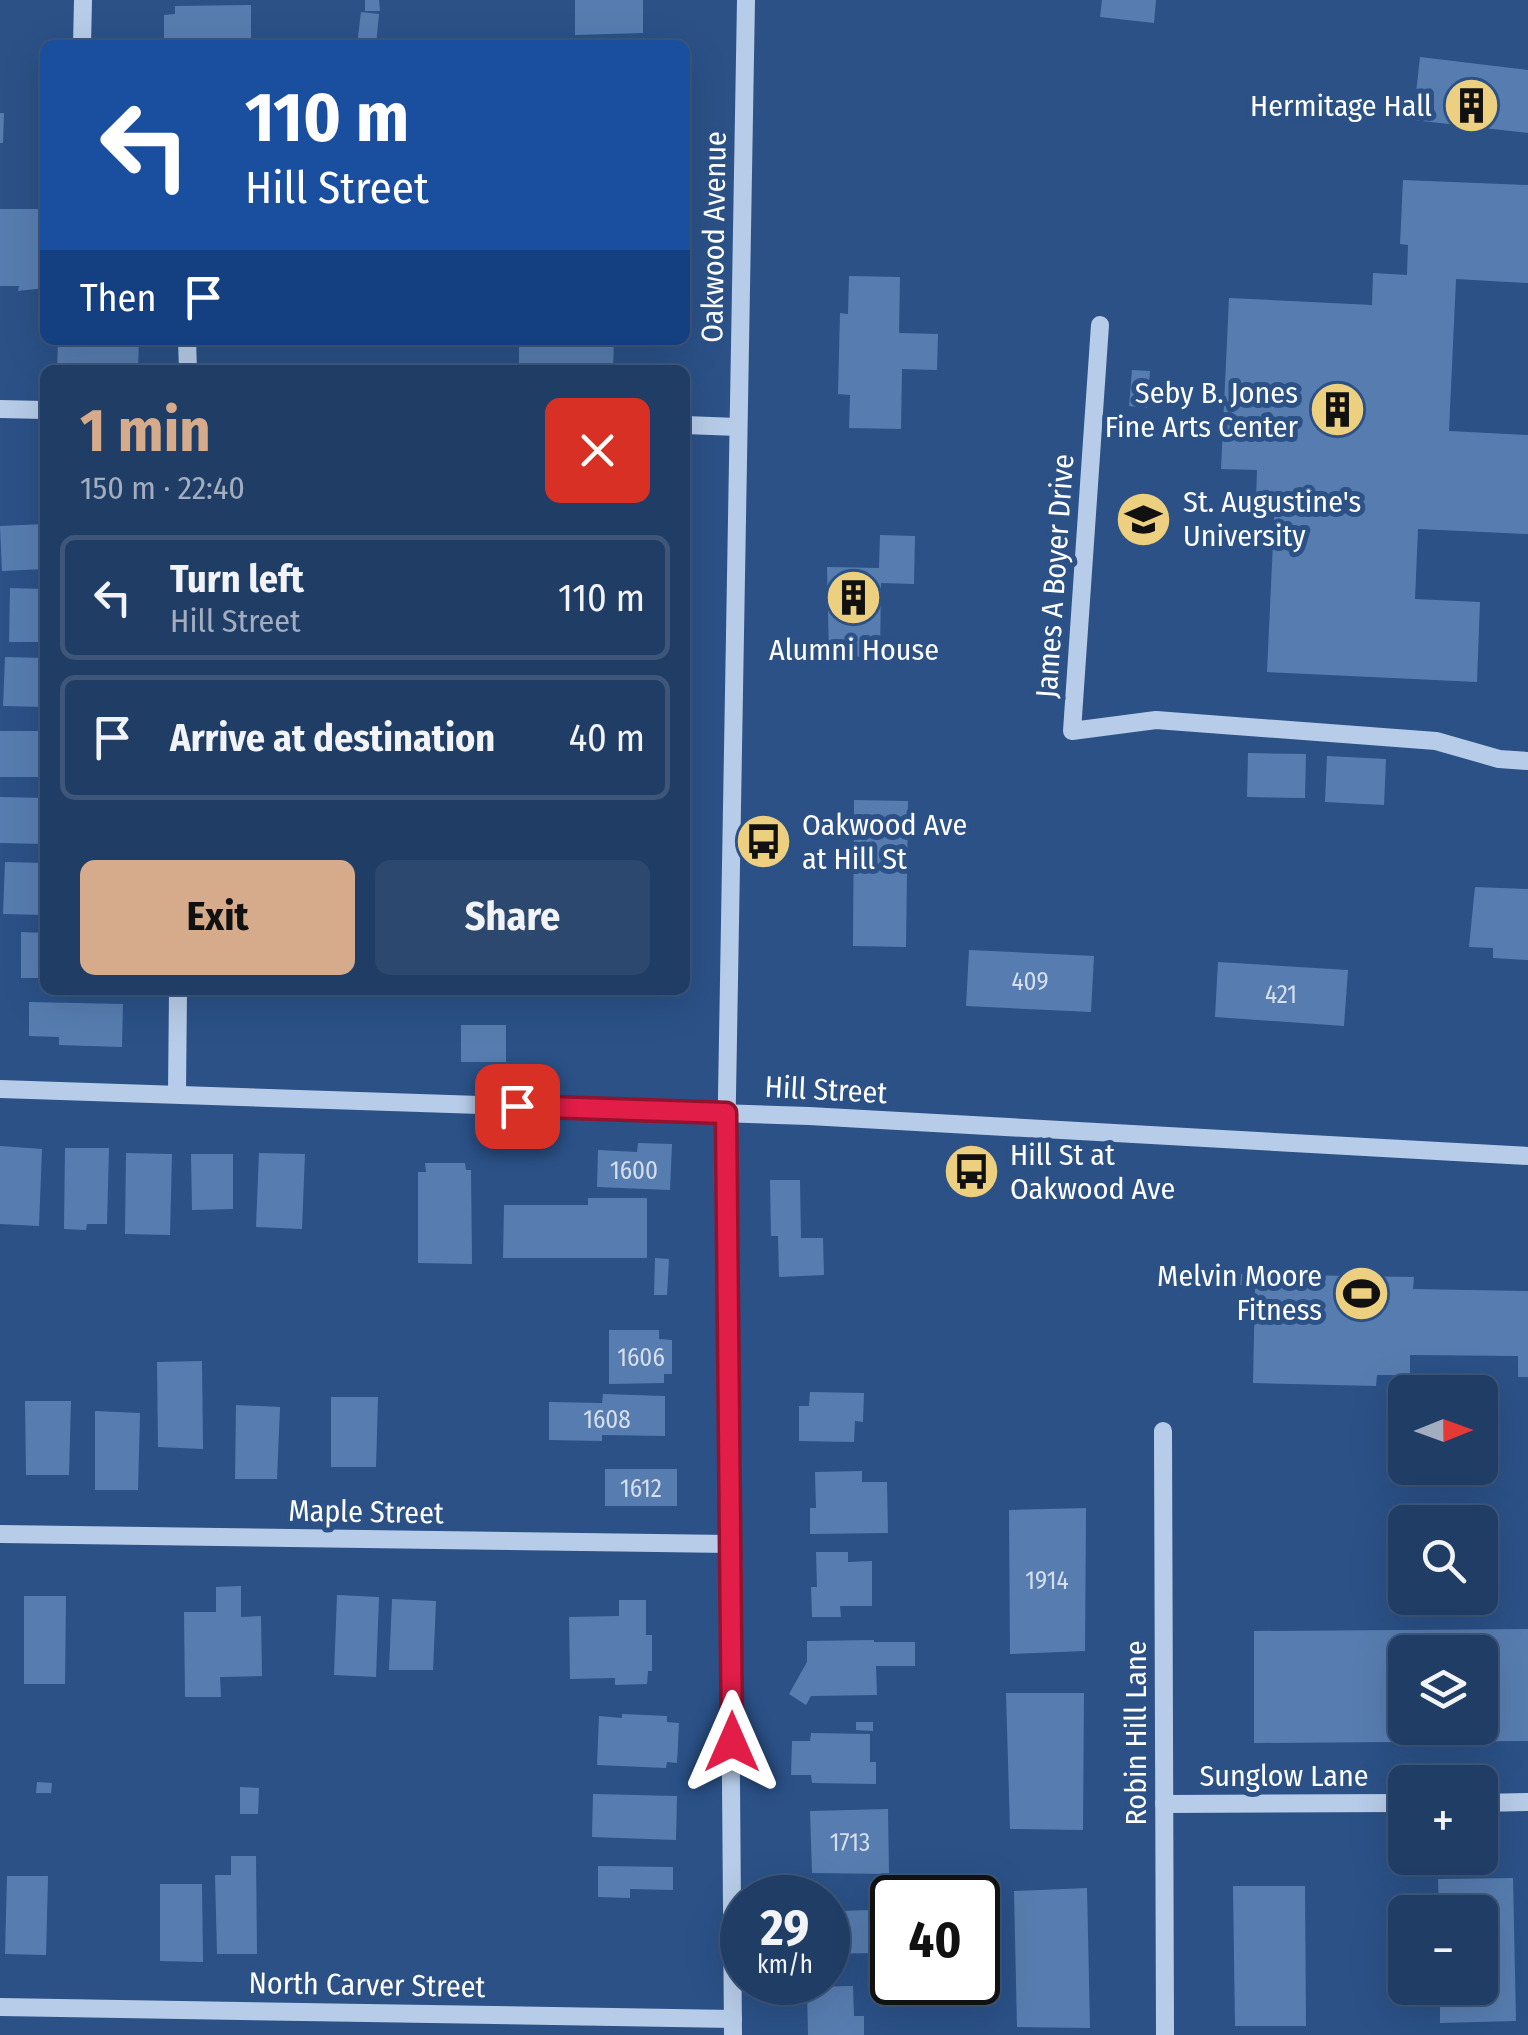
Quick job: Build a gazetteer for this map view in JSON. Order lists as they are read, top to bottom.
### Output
{
  "streets": {
    "street": [
      "Oakwood Avenue",
      "James A Boyer Drive",
      "Hill Street",
      "Maple Street",
      "Robin Hill Lane",
      "Sunglow Lane",
      "North Carver Street"
    ]
  },
  "crossings": [
    ["Oakwood Avenue", "Hill Street"],
    ["Oakwood Avenue", "Maple Street"],
    ["Oakwood Avenue", "North Carver Street"],
    ["Robin Hill Lane", "Sunglow Lane"]
  ],
  "places": {
    "building": ["Hermitage Hall", "Seby B. Jones Fine Arts Center", "Alumni House"],
    "school or university": ["St. Augustine's University"],
    "bus stop": ["Oakwood Ave at Hill St", "Hill St at Oakwood Ave"],
    "sports": ["Melvin Moore Fitness"]
  },
  "house_numbers": [
    "409",
    "421",
    "1600",
    "1606",
    "1608",
    "1612",
    "1914",
    "1713"
  ],
  "north": "right",
  "page": {
    "turn": ["110 m", "Hill Street"],
    "then": "Then",
    "heading": ["1 min", "150 m · 22:40"],
    "list": [
      {
        "name": "Turn left",
        "note": "Hill Street",
        "value": "110 m"
      },
      {
        "name": "Arrive at destination",
        "value": "40 m"
      }
    ],
    "buttons": ["Exit", "Share"],
    "map_buttons": ["+", "−"],
    "speed": "29 km/h",
    "limit": "40"
  }
}
